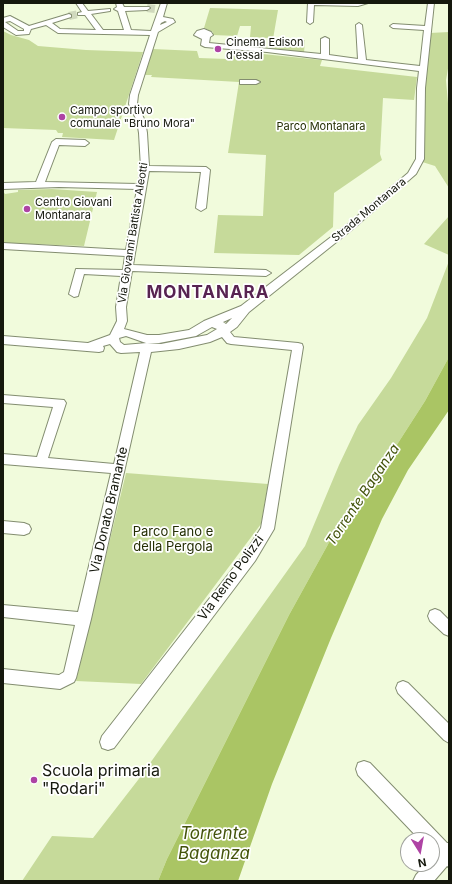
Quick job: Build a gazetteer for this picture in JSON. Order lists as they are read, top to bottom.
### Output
{
  "streets": {
    "street": [
      "Strada Montanara",
      "Via Giovanni Battista Aleotti",
      "Via Donato Bramante",
      "Via Remo Polizzi"
    ]
  },
  "crossings": [
    ["Strada Montanara", "Via Giovanni Battista Aleotti"],
    ["Strada Montanara", "Via Donato Bramante"],
    ["Strada Montanara", "Via Remo Polizzi"]
  ],
  "districts": ["MONTANARA"],
  "water": ["Torrente Baganza"],
  "parks": ["Parco Montanara", "Parco Fano e della Pergola"],
  "places": [
    "Cinema Edison d'essai",
    "Campo sportivo comunale \"Bruno Mora\"",
    "Centro Giovani Montanara",
    "Scuola primaria \"Rodari\""
  ],
  "north": "bottom"
}
